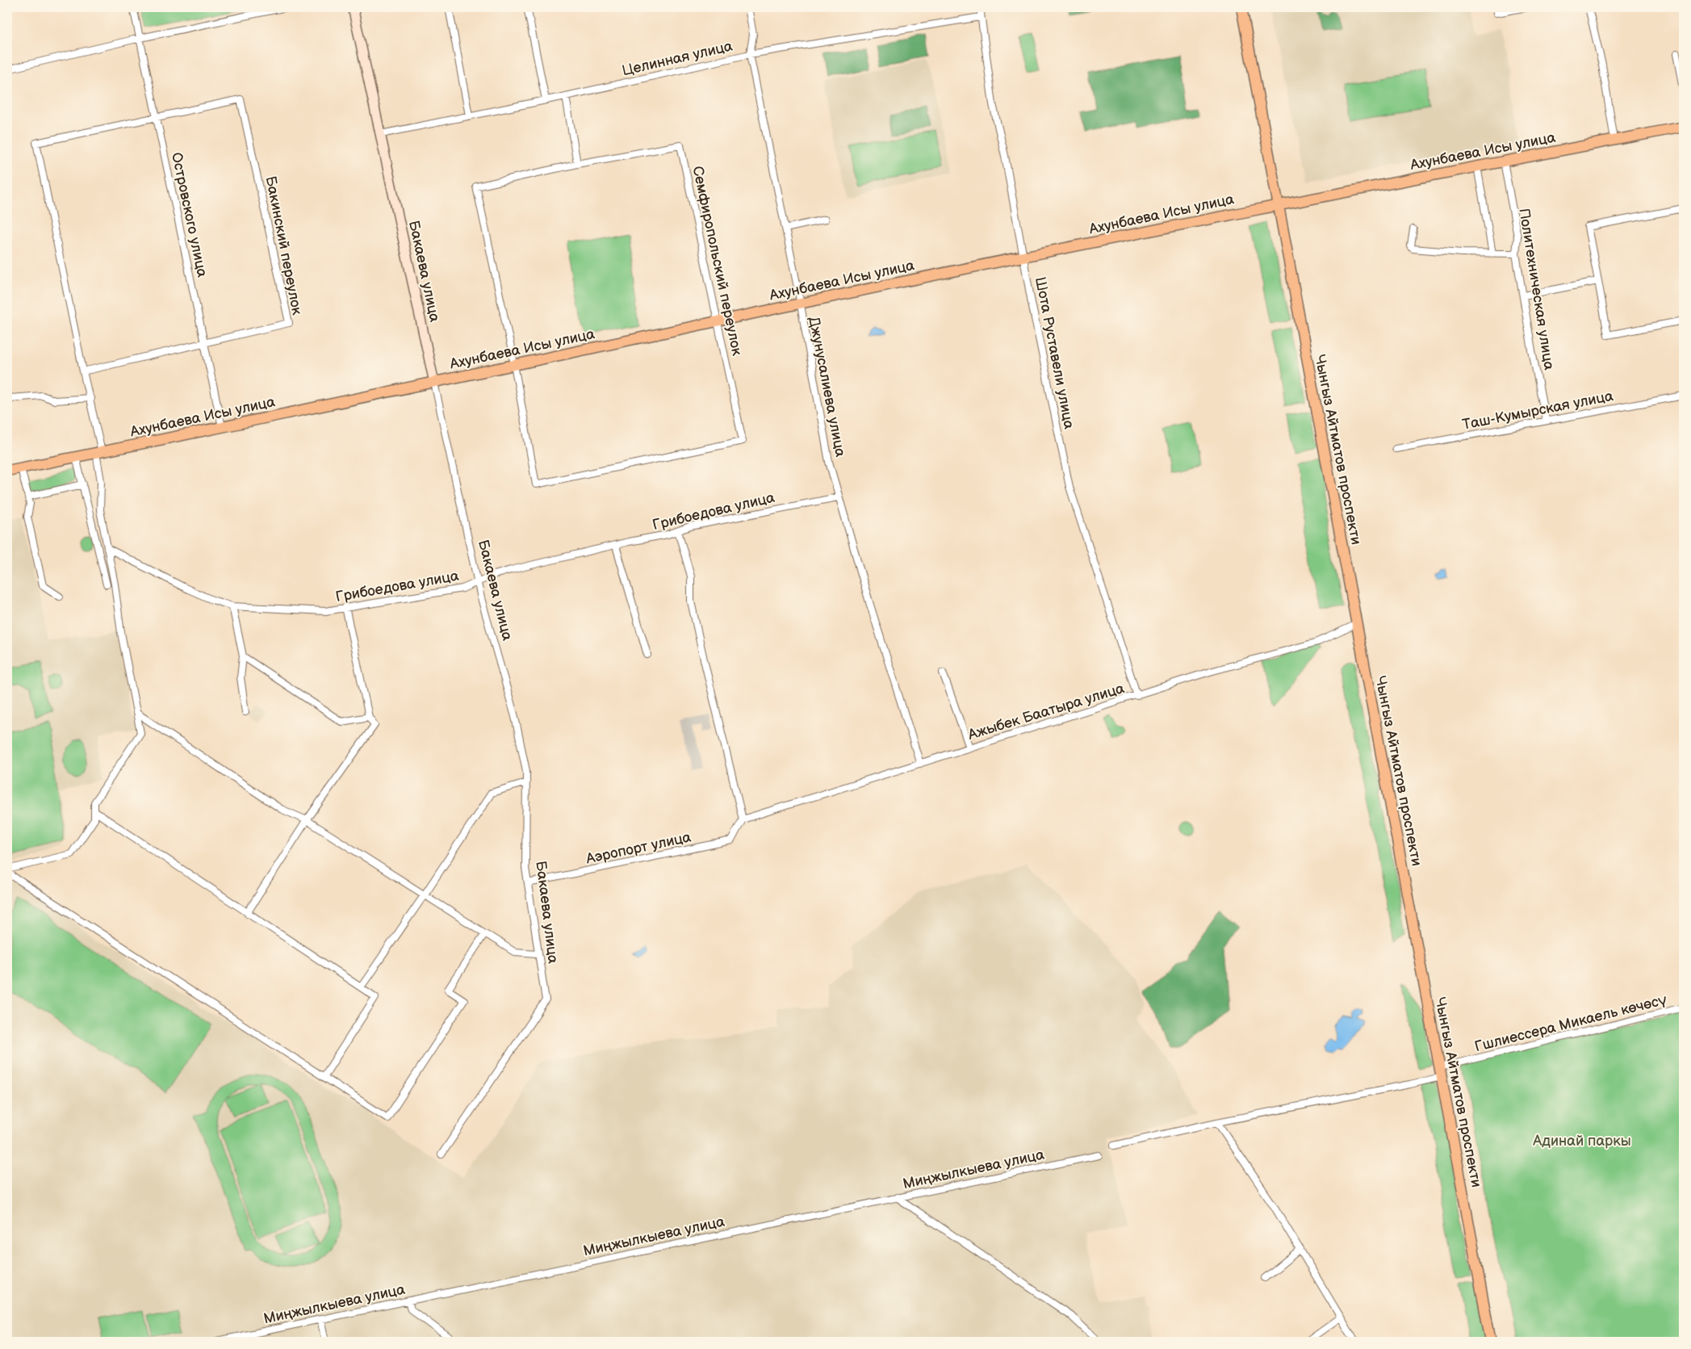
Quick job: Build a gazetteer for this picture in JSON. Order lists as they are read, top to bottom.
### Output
{
  "streets": {
    "main road": ["Ахунбаева Исы улица", "Бакаева улица", "Чынгыз Айтматов проспекти"],
    "street": [
      "Целинная улица",
      "Островского улица",
      "Бакинский переулок",
      "Семфиропольский переулок",
      "Политехническая улица",
      "Шота Руставели улица",
      "Джунусалиева улица",
      "Таш-Кумырская улица",
      "Грибоедова улица",
      "Ажыбек Баатыра улица",
      "Аэропорт улица",
      "Гшлиессера Микаель көчөсү",
      "Миңжылкыева улица"
    ]
  },
  "crossings": [
    ["Целинная улица", "Бакаева улица"],
    ["Целинная улица", "Шота Руставели улица"],
    ["Целинная улица", "Джунусалиева улица"],
    ["Ахунбаева Исы улица", "Островского улица"],
    ["Ахунбаева Исы улица", "Семфиропольский переулок"],
    ["Ахунбаева Исы улица", "Бакаева улица"],
    ["Ахунбаева Исы улица", "Политехническая улица"],
    ["Ахунбаева Исы улица", "Шота Руставели улица"],
    ["Ахунбаева Исы улица", "Джунусалиева улица"],
    ["Ахунбаева Исы улица", "Чынгыз Айтматов проспекти"],
    ["Островского улица", "Бакинский переулок"],
    ["Бакаева улица", "Грибоедова улица"],
    ["Бакаева улица", "Аэропорт улица"],
    ["Политехническая улица", "Таш-Кумырская улица"],
    ["Шота Руставели улица", "Ажыбек Баатыра улица"],
    ["Джунусалиева улица", "Грибоедова улица"],
    ["Джунусалиева улица", "Ажыбек Баатыра улица"],
    ["Чынгыз Айтматов проспекти", "Ажыбек Баатыра улица"],
    ["Чынгыз Айтматов проспекти", "Гшлиессера Микаель көчөсү"],
    ["Ажыбек Баатыра улица", "Аэропорт улица"]
  ],
  "parks": ["Адинай паркы"]
}
